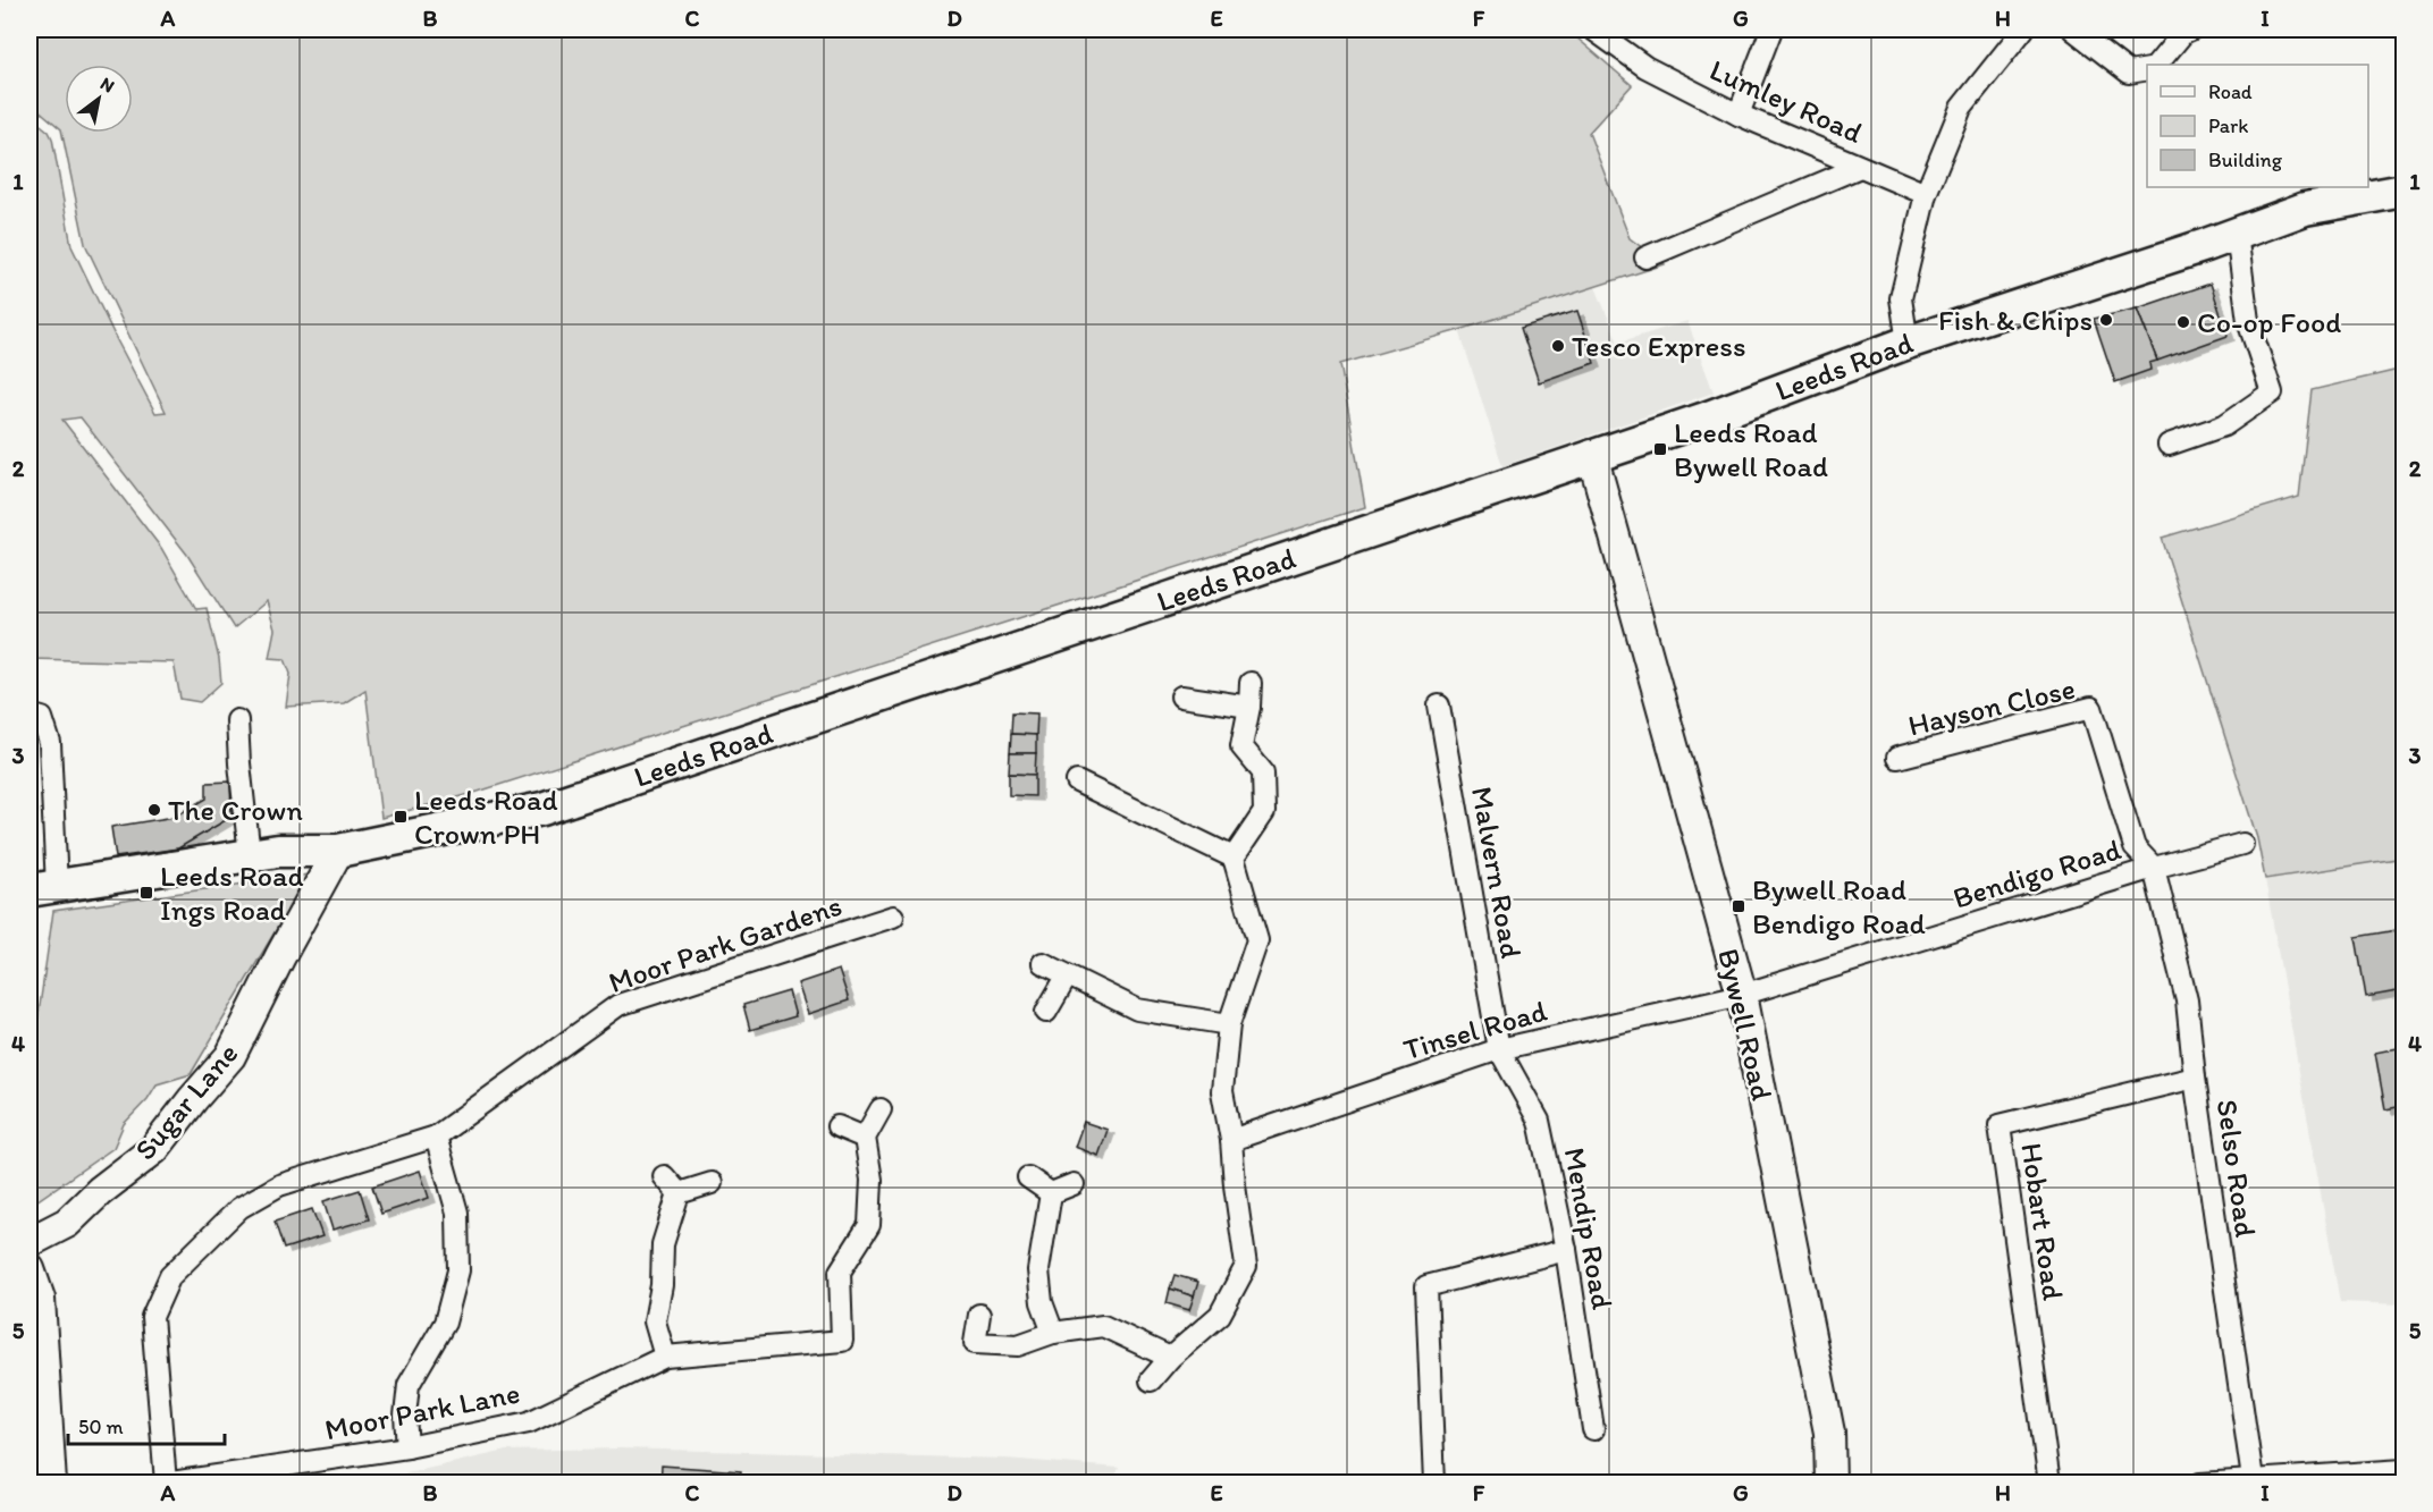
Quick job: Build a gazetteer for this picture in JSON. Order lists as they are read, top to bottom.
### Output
{
  "streets": {
    "main road": ["Leeds Road"],
    "street": [
      "Lumley Road",
      "Hayson Close",
      "Malvern Road",
      "Bendigo Road",
      "Moor Park Gardens",
      "Bywell Road",
      "Tinsel Road",
      "Sugar Lane",
      "Selso Road",
      "Hobart Road",
      "Mendip Road",
      "Moor Park Lane"
    ]
  },
  "crossings": [
    ["Leeds Road", "Bywell Road"],
    ["Leeds Road", "Sugar Lane"],
    ["Hayson Close", "Bendigo Road"],
    ["Hayson Close", "Selso Road"],
    ["Malvern Road", "Tinsel Road"],
    ["Malvern Road", "Mendip Road"],
    ["Bendigo Road", "Bywell Road"],
    ["Bendigo Road", "Tinsel Road"],
    ["Bendigo Road", "Selso Road"],
    ["Moor Park Gardens", "Moor Park Lane"],
    ["Bywell Road", "Tinsel Road"],
    ["Tinsel Road", "Mendip Road"],
    ["Selso Road", "Hobart Road"]
  ],
  "places": {
    "other": [
      "Fish & Chips",
      "Co-op Food",
      "Tesco Express",
      "The Crown"
    ],
    "transit": [
      "Leeds Road Bywell Road",
      "Leeds Road Crown PH",
      "Leeds Road Ings Road",
      "Bywell Road Bendigo Road"
    ]
  },
  "legend": ["Road", "Park", "Building"],
  "scale_bar": "50 m",
  "north": "top right",
  "grid": {
    "columns": [
      "A",
      "B",
      "C",
      "D",
      "E",
      "F",
      "G",
      "H",
      "I"
    ],
    "rows": [
      "1",
      "2",
      "3",
      "4",
      "5"
    ]
  }
}
